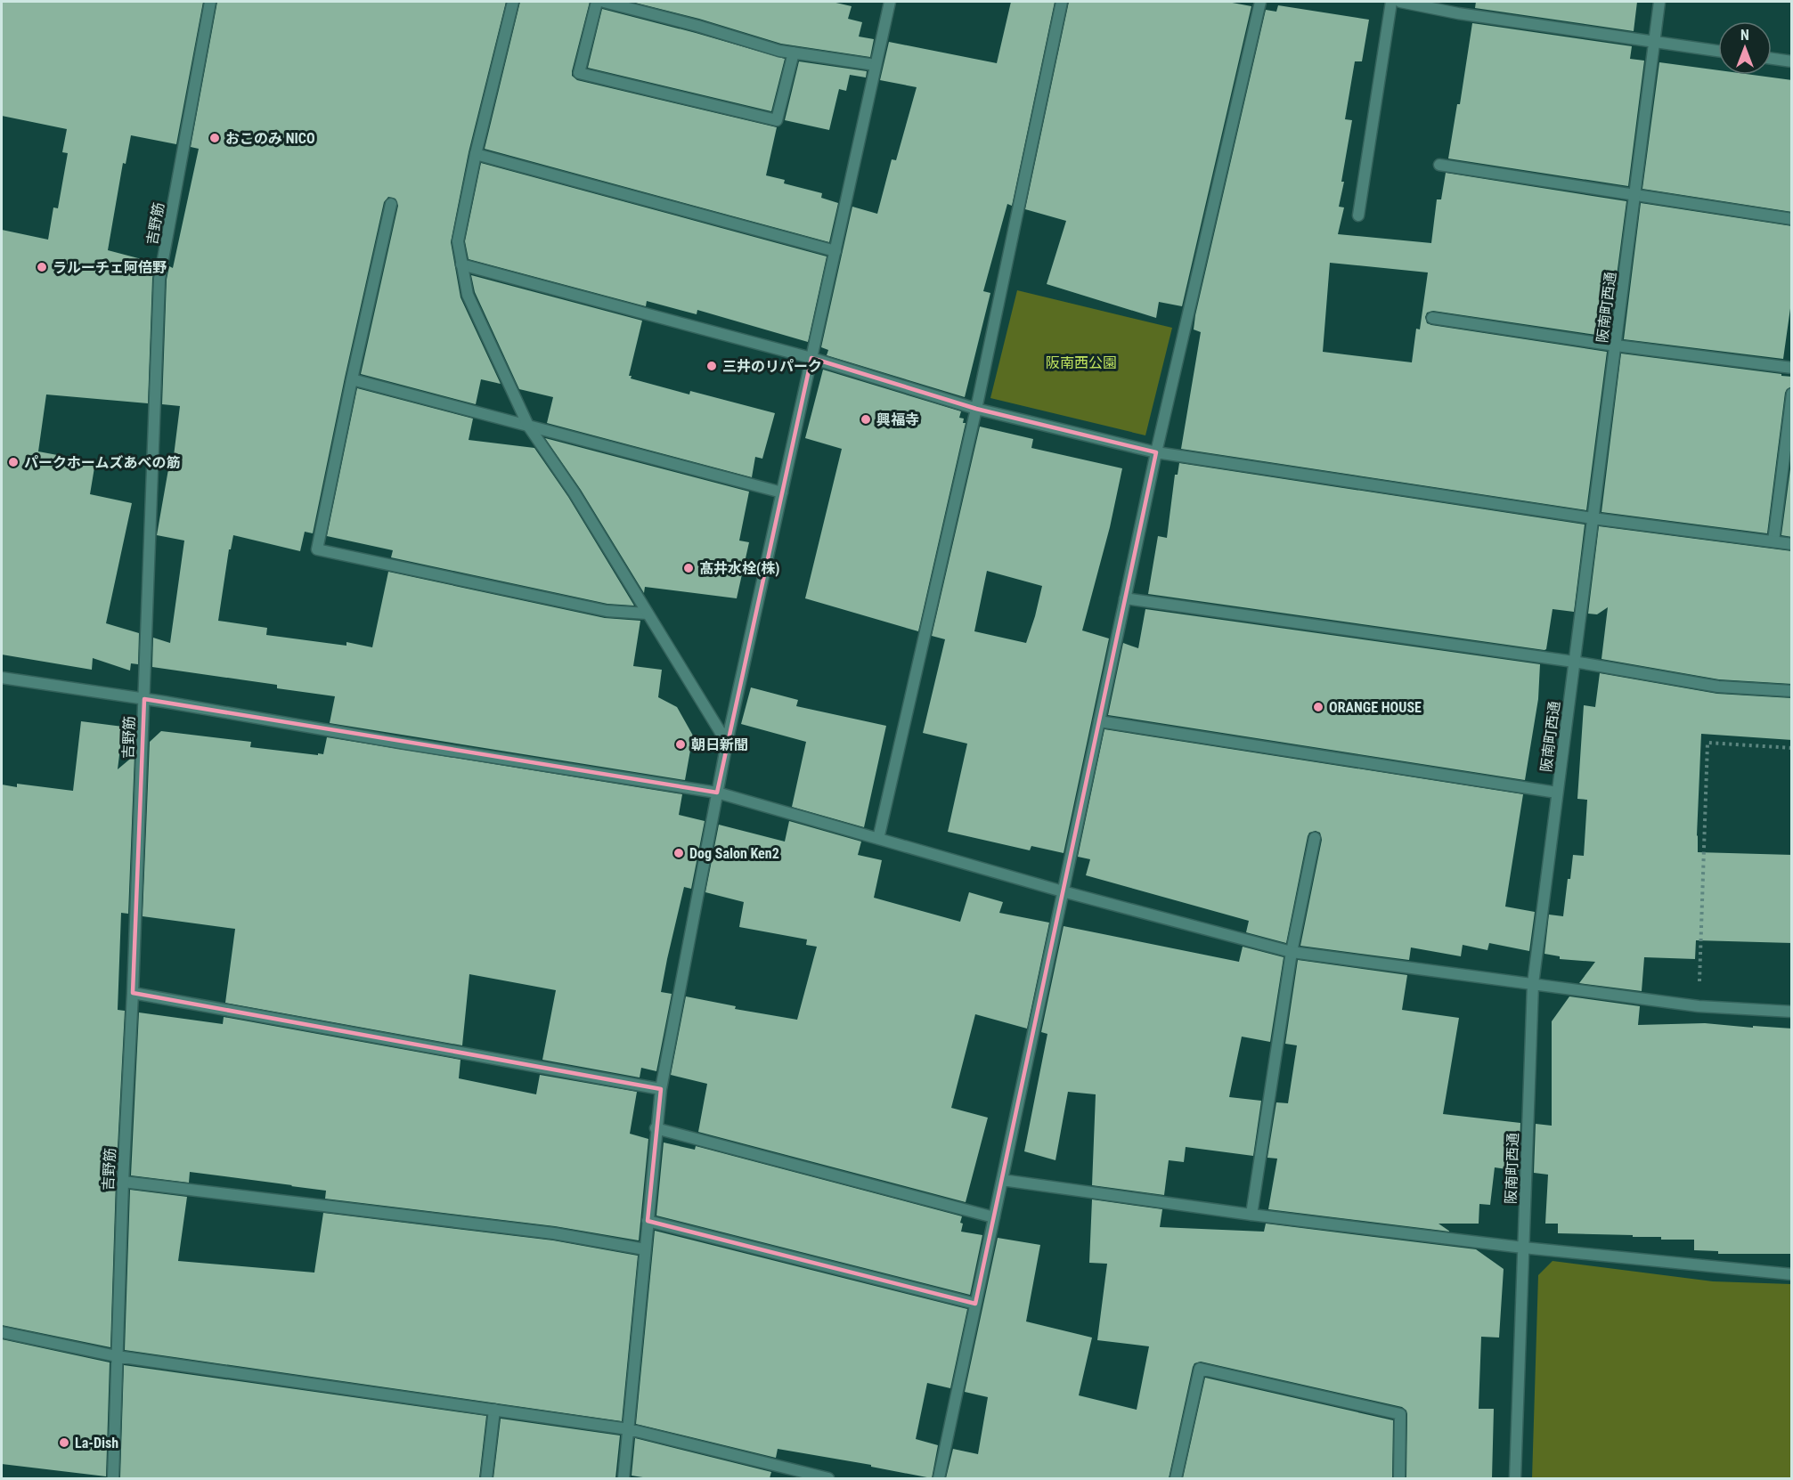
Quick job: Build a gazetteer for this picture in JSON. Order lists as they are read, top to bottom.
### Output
{
  "streets": {
    "street": ["吉野筋", "阪南町西通"]
  },
  "parks": ["阪南西公園"],
  "places": [
    "おこのみ NICO",
    "ラルーチェ阿倍野",
    "三井のリパーク",
    "興福寺",
    "パークホームズあべの筋",
    "髙井水栓(株)",
    "ORANGE HOUSE",
    "朝日新聞",
    "Dog Salon Ken2",
    "La-Dish"
  ],
  "north": "top"
}
